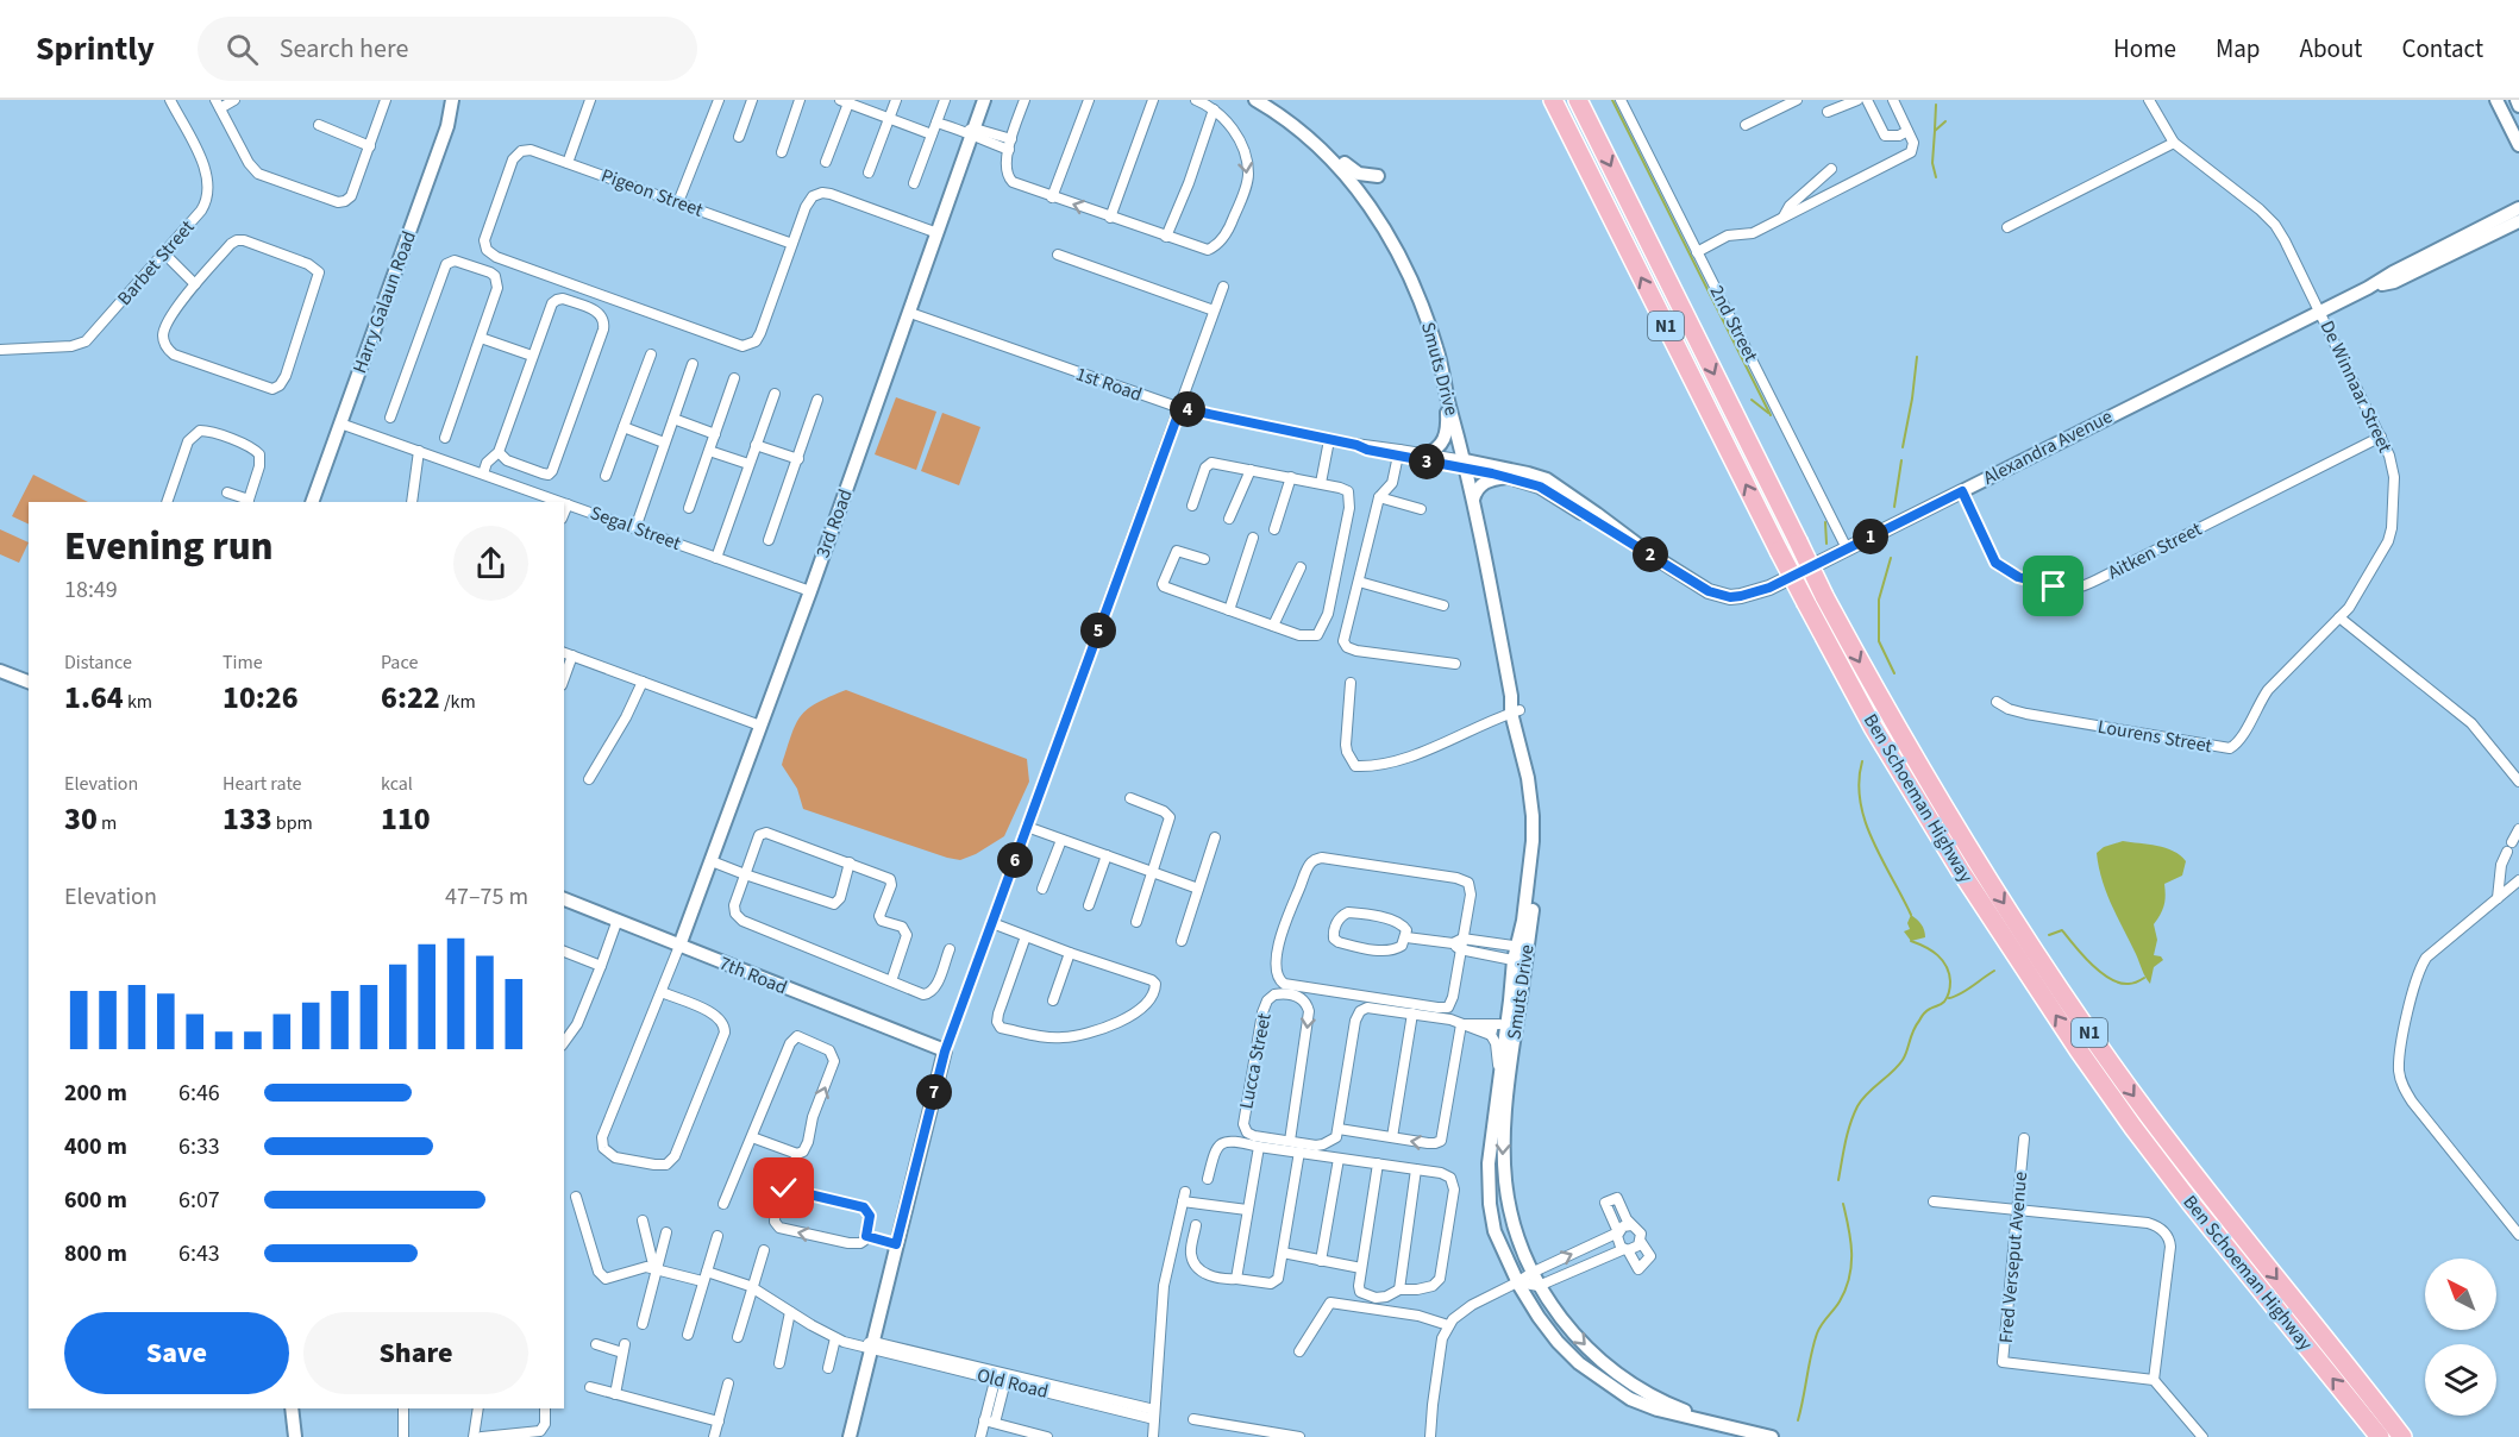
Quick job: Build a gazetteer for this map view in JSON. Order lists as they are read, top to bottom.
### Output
{
  "streets": {
    "highway": ["N1", "Ben Schoeman Highway"],
    "main road": [
      "Harry Galaun Road",
      "Smuts Drive",
      "Alexandra Avenue",
      "3rd Road",
      "7th Road"
    ],
    "street": [
      "Pigeon Street",
      "Barbet Street",
      "2nd Street",
      "1st Road",
      "De Winnaar Street",
      "Segal Street",
      "Aitken Street",
      "Lourens Street",
      "Lucca Street",
      "Fred Verseput Avenue",
      "Old Road"
    ]
  },
  "crossings": [
    ["Harry Galaun Road", "Segal Street"],
    ["2nd Street", "Alexandra Avenue"],
    ["Smuts Drive", "1st Road"],
    ["Smuts Drive", "Alexandra Avenue"],
    ["1st Road", "Alexandra Avenue"],
    ["1st Road", "3rd Road"],
    ["De Winnaar Street", "Alexandra Avenue"],
    ["De Winnaar Street", "Aitken Street"],
    ["De Winnaar Street", "Lourens Street"],
    ["Alexandra Avenue", "Aitken Street"],
    ["3rd Road", "Segal Street"],
    ["3rd Road", "7th Road"]
  ],
  "north": "top left",
  "page": {
    "header": "Sprintly",
    "search": "Search here",
    "nav": [
      "Home",
      "Map",
      "About",
      "Contact"
    ],
    "pins": [
      "4",
      "3",
      "1",
      "2",
      "5",
      "6",
      "7"
    ],
    "heading": ["Evening run", "18:49"],
    "stats": [
      ["Distance", "1.64 km"],
      ["Time", "10:26"],
      ["Pace", "6:22 /km"],
      ["Elevation", "30 m"],
      ["Heart rate", "133 bpm"],
      ["kcal", "110"]
    ],
    "chart": ["Elevation", "47–75 m"],
    "list": [
      {
        "name": "200 m",
        "note": "6:46"
      },
      {
        "name": "400 m",
        "note": "6:33"
      },
      {
        "name": "600 m",
        "note": "6:07"
      },
      {
        "name": "800 m",
        "note": "6:43"
      }
    ],
    "buttons": ["Save", "Share"]
  }
}
